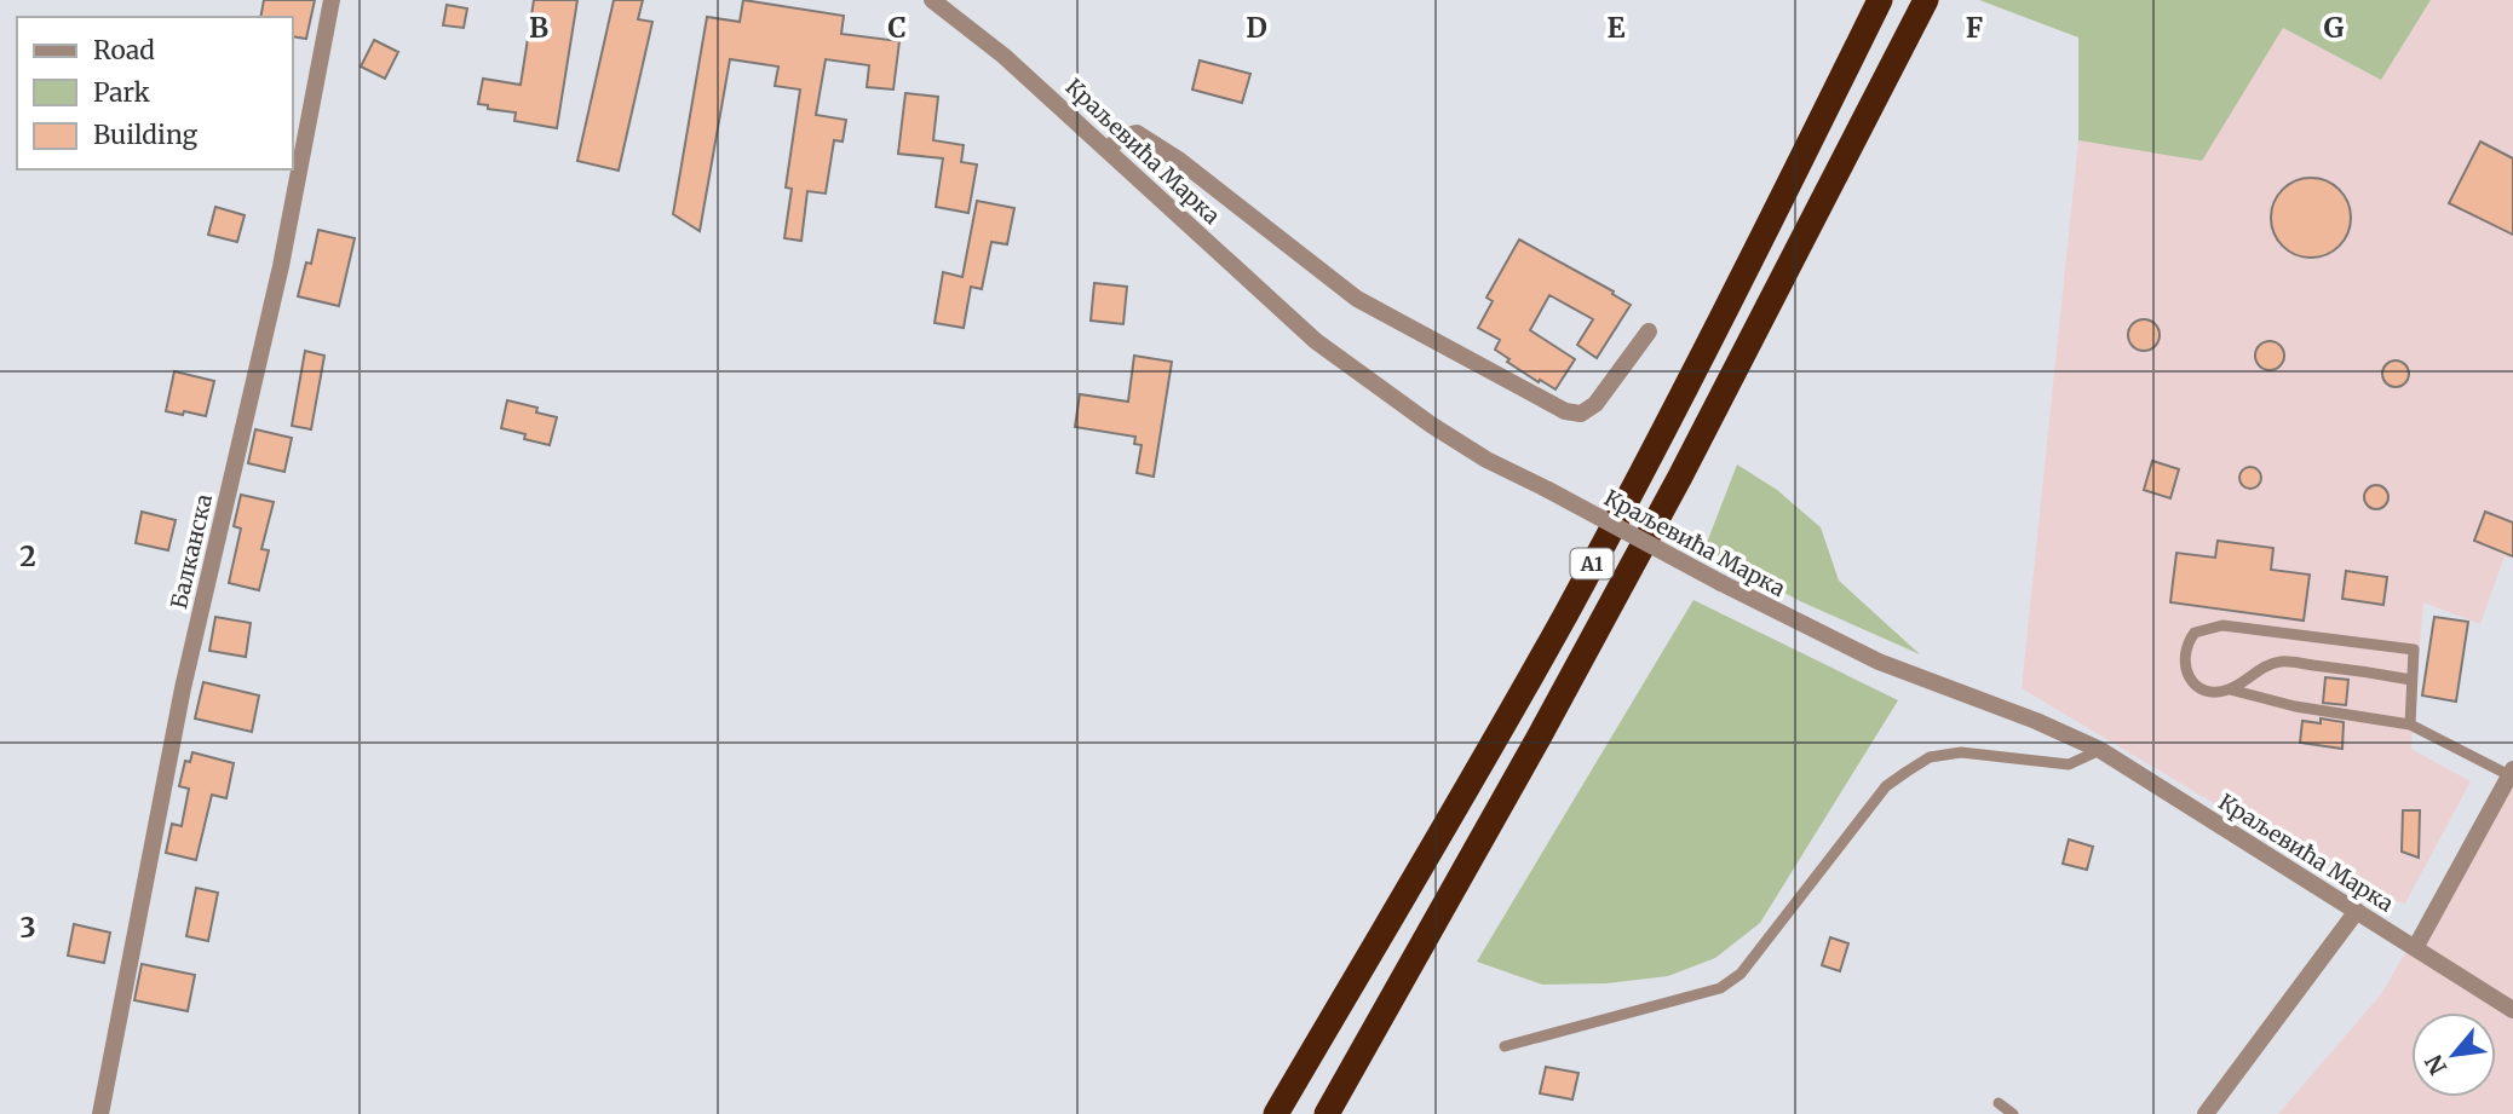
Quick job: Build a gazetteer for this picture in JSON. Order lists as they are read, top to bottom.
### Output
{
  "streets": {
    "highway": ["A1"],
    "street": ["Краљевића Марка", "Балканска"]
  },
  "legend": ["Road", "Park", "Building"],
  "north": "bottom left",
  "grid": {
    "columns": [
      "B",
      "C",
      "D",
      "E",
      "F",
      "G"
    ],
    "rows": ["2", "3"]
  }
}
